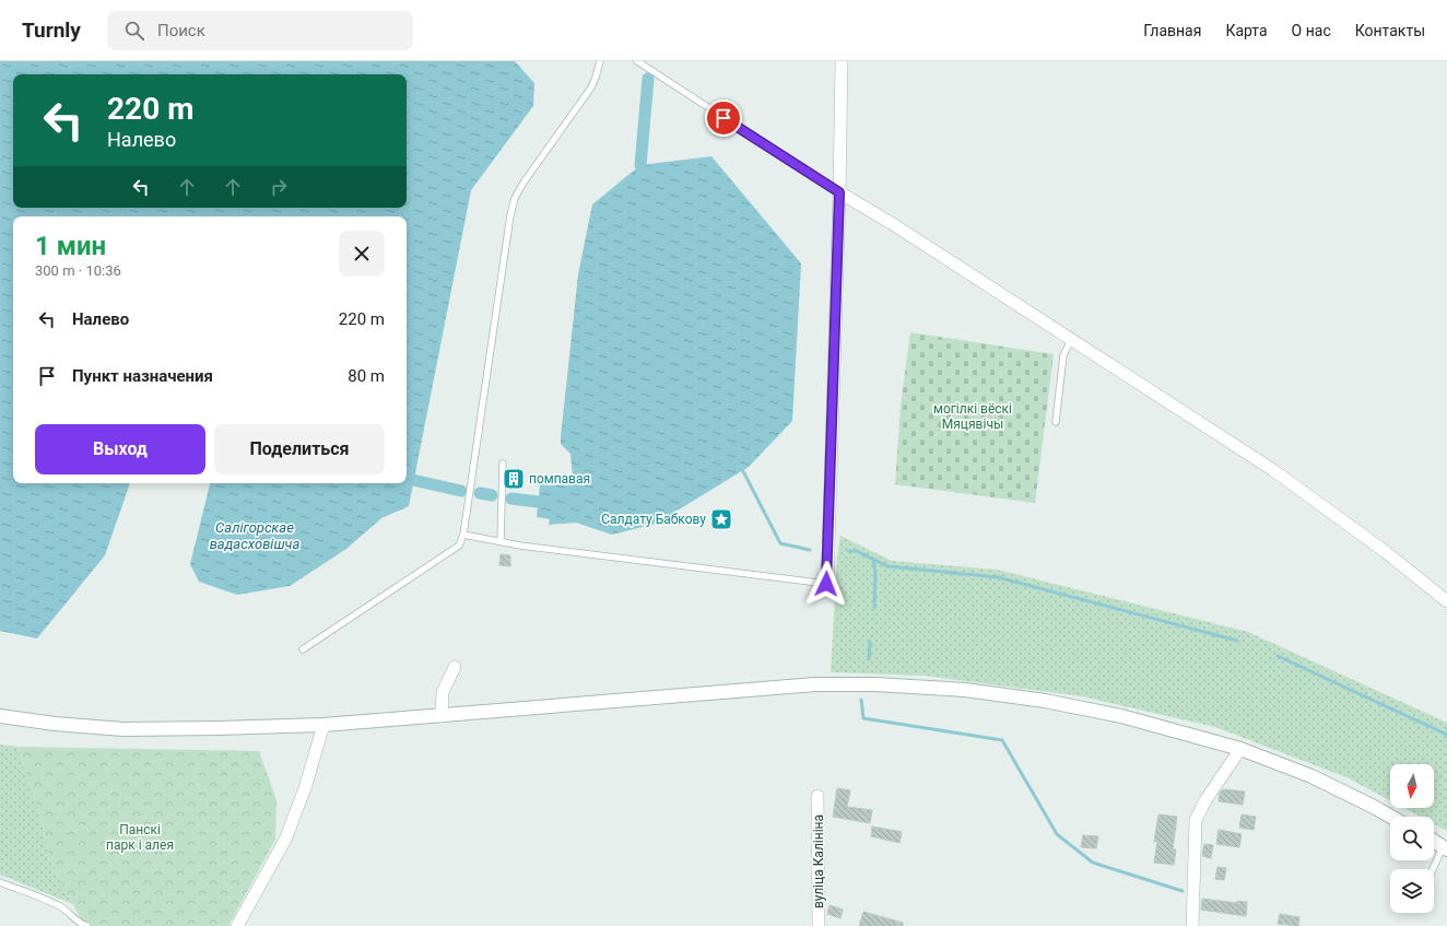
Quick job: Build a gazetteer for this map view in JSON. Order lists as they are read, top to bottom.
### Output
{
  "streets": {
    "street": ["вуліца Калініна"]
  },
  "water": ["Салігорскае вадасховішча"],
  "parks": ["могілкі вёскі Мяцявічы", "Панскі парк і алея"],
  "places": {
    "building": ["помпавая"],
    "place": ["Салдату Бабкову"]
  },
  "north": "bottom",
  "page": {
    "header": "Turnly",
    "search": "Поиск",
    "nav": [
      "Главная",
      "Карта",
      "О нас",
      "Контакты"
    ],
    "turn": ["220 m", "Налево"],
    "heading": ["1 мин", "300 m · 10:36"],
    "list": [
      {
        "name": "Налево",
        "value": "220 m"
      },
      {
        "name": "Пункт назначения",
        "value": "80 m"
      }
    ],
    "buttons": ["Выход", "Поделиться"]
  }
}
